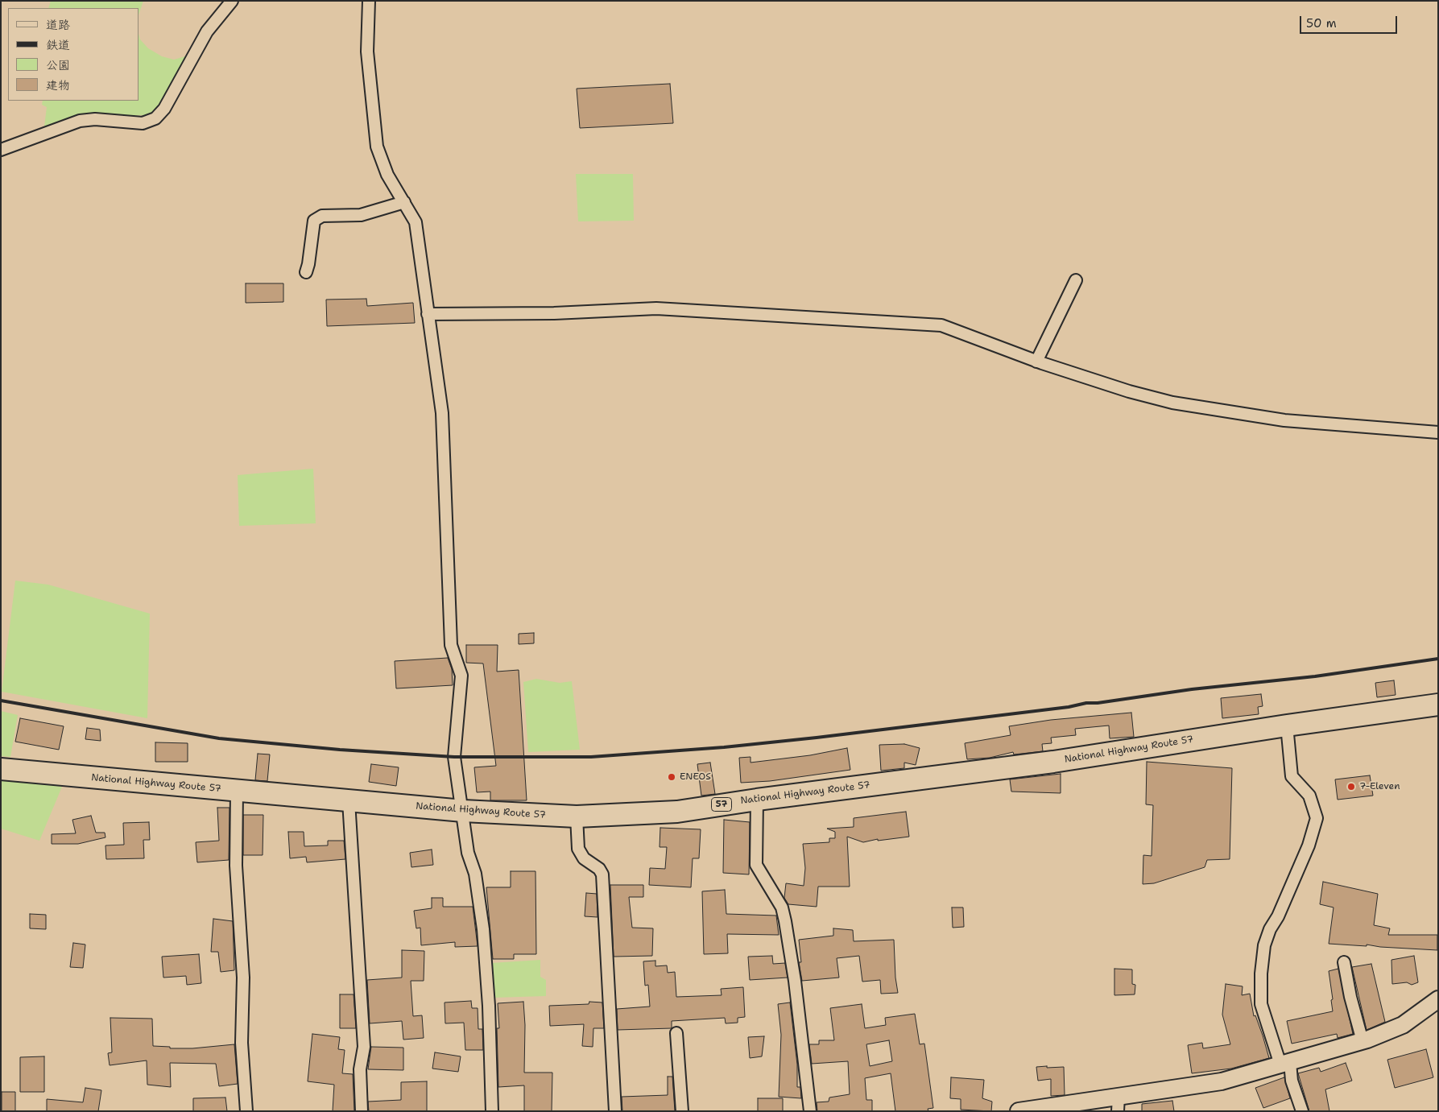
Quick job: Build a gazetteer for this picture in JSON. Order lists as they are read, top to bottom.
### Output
{
  "streets": {
    "highway": ["National Highway Route 57", "57"]
  },
  "places": ["ENEOS", "7-Eleven"],
  "legend": [
    "道路",
    "鉄道",
    "公園",
    "建物"
  ],
  "scale_bar": "50 m"
}
